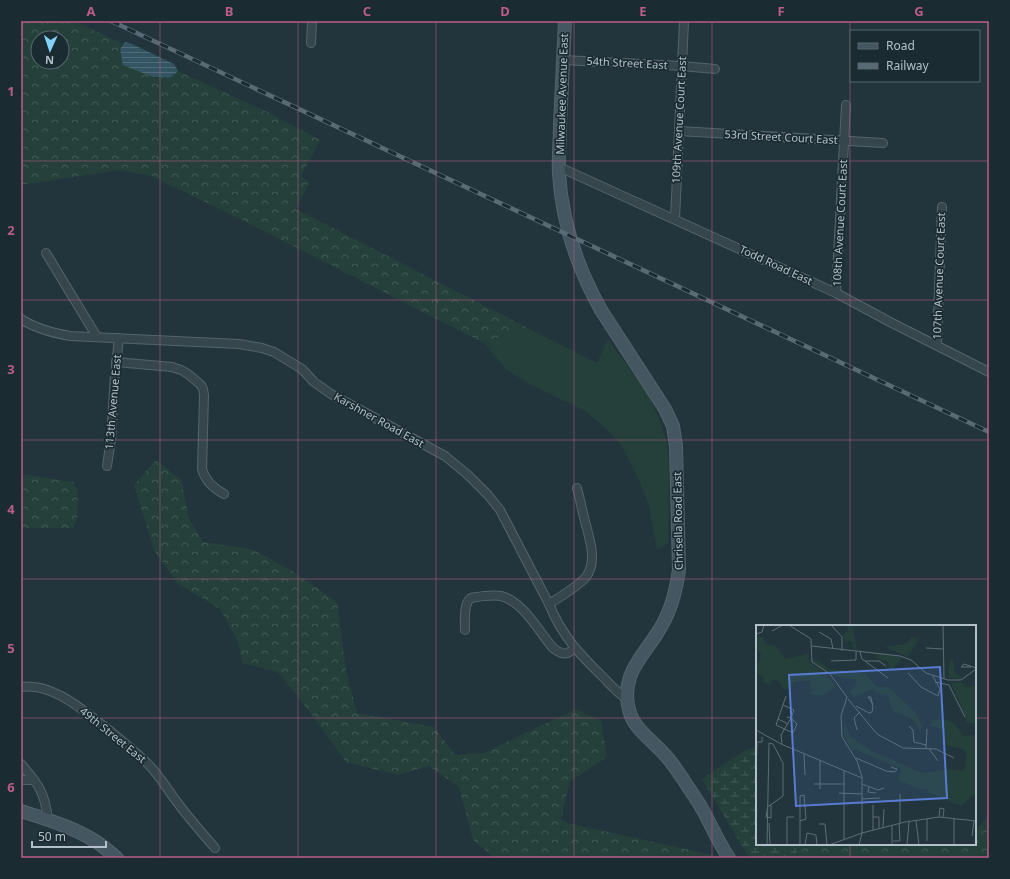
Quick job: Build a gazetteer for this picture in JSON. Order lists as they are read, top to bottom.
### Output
{
  "streets": {
    "street": [
      "54th Street East",
      "Milwaukee Avenue East",
      "109th Avenue Court East",
      "53rd Street Court East",
      "108th Avenue Court East",
      "Todd Road East",
      "107th Avenue Court East",
      "113th Avenue East",
      "Karshner Road East",
      "Chrisella Road East",
      "49th Street East"
    ]
  },
  "crossings": [
    ["54th Street East", "Milwaukee Avenue East"],
    ["54th Street East", "109th Avenue Court East"],
    ["Milwaukee Avenue East", "Todd Road East"],
    ["Milwaukee Avenue East", "Chrisella Road East"],
    ["109th Avenue Court East", "53rd Street Court East"],
    ["109th Avenue Court East", "Todd Road East"],
    ["53rd Street Court East", "108th Avenue Court East"],
    ["108th Avenue Court East", "Todd Road East"],
    ["Todd Road East", "107th Avenue Court East"],
    ["Todd Road East", "Chrisella Road East"],
    ["113th Avenue East", "Karshner Road East"],
    ["Karshner Road East", "Chrisella Road East"]
  ],
  "legend": ["Road", "Railway"],
  "scale_bar": "50 m",
  "north": "bottom",
  "grid": {
    "columns": [
      "A",
      "B",
      "C",
      "D",
      "E",
      "F",
      "G"
    ],
    "rows": [
      "1",
      "2",
      "3",
      "4",
      "5",
      "6"
    ]
  }
}
